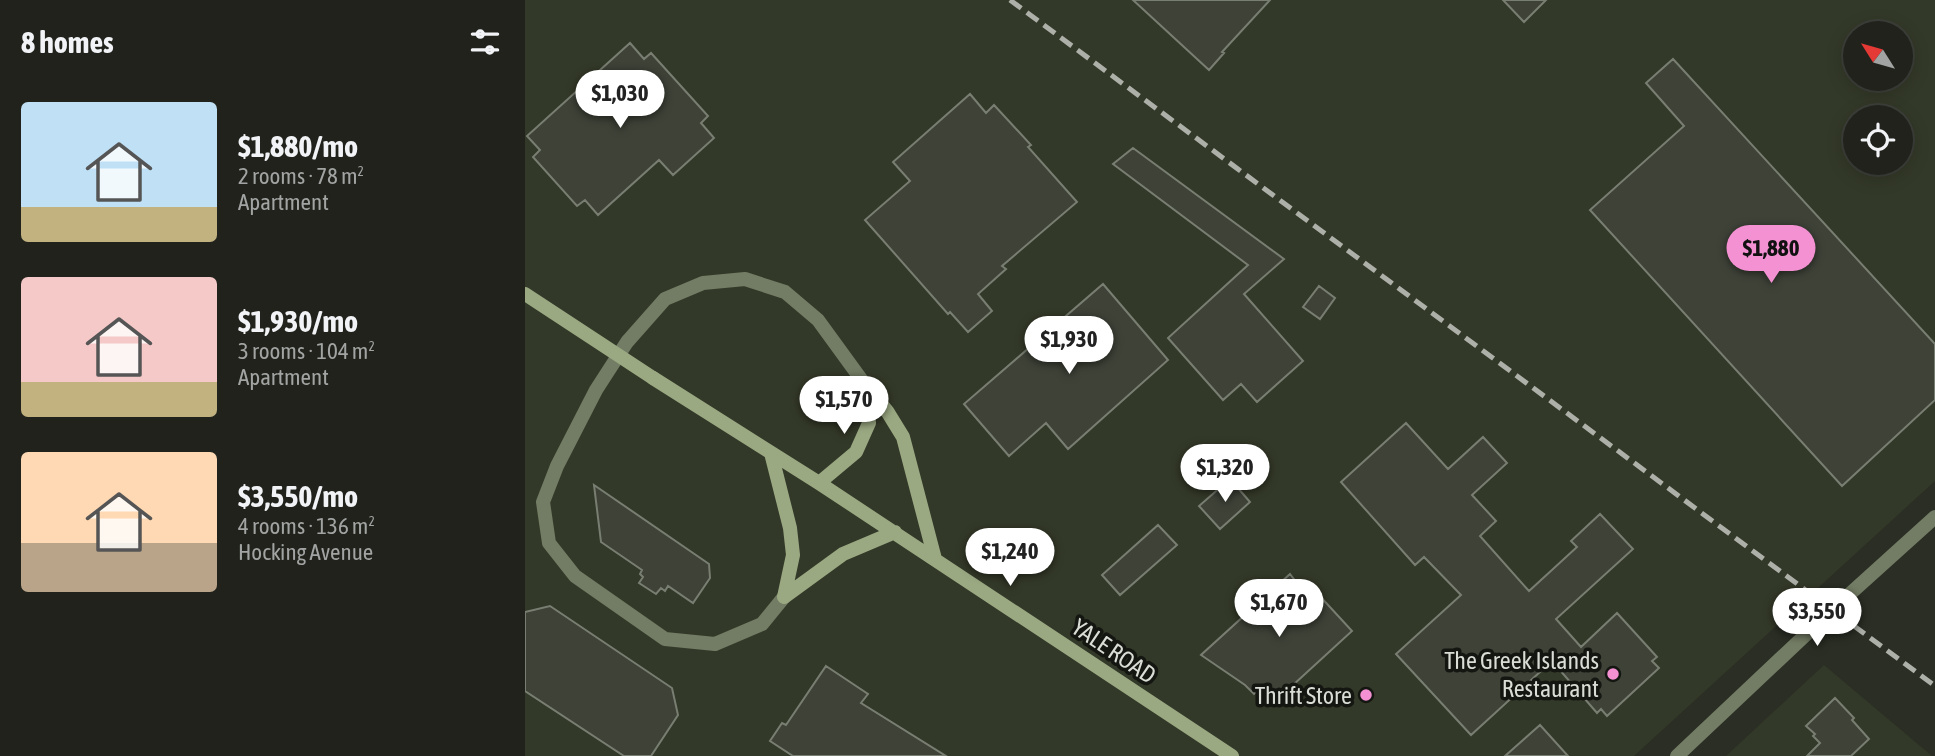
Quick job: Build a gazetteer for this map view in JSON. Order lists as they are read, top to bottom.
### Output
{
  "streets": {
    "main road": ["YALE ROAD"]
  },
  "places": ["The Greek Islands Restaurant", "Thrift Store"],
  "north": "top left",
  "page": {
    "heading": "8 homes",
    "price": [
      "$1,030",
      "$1,880",
      "$1,930",
      "$1,570",
      "$1,320",
      "$1,240",
      "$1,670",
      "$3,550"
    ],
    "list": [
      {
        "name": "$1,880/mo",
        "note": "2 rooms · 78 m² · Apartment"
      },
      {
        "name": "$1,930/mo",
        "note": "3 rooms · 104 m² · Apartment"
      },
      {
        "name": "$3,550/mo",
        "note": "4 rooms · 136 m² · Hocking Avenue"
      }
    ]
  }
}
